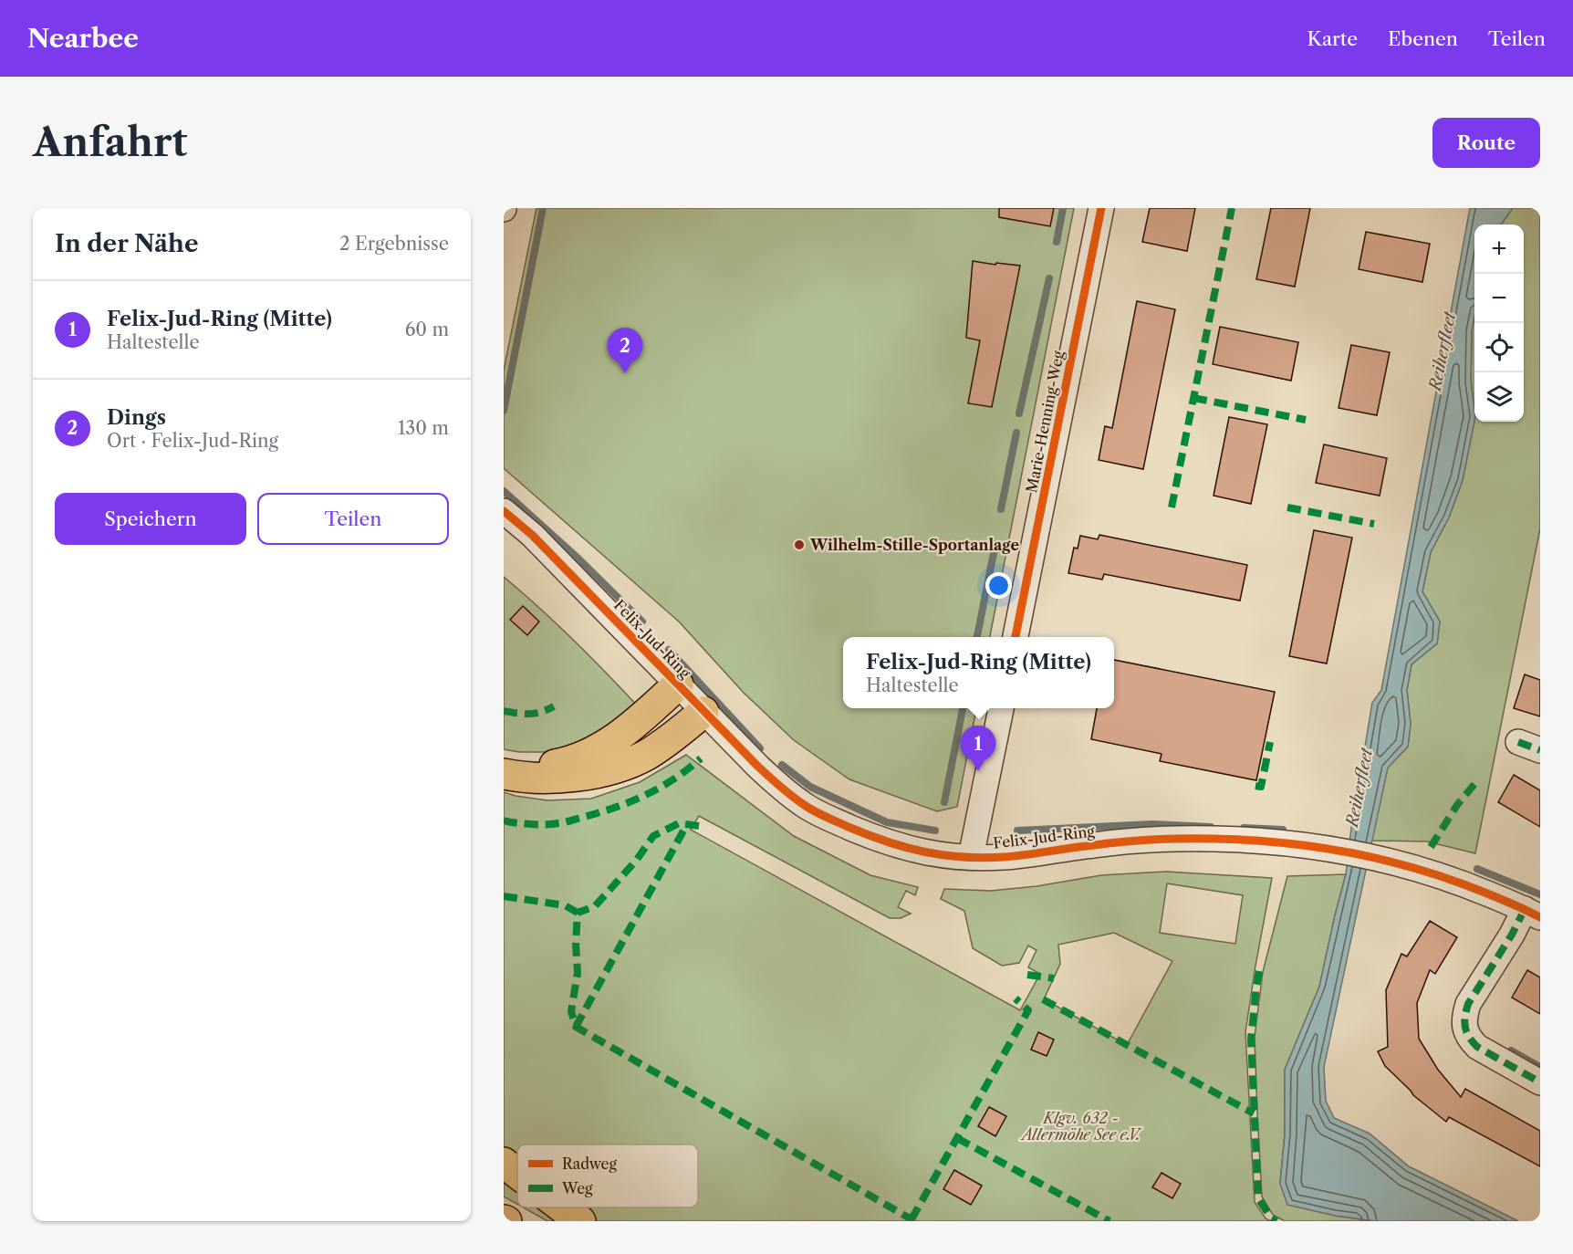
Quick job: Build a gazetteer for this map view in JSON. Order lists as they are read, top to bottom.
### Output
{
  "streets": {
    "street": ["Marie-Henning-Weg", "Felix-Jud-Ring"]
  },
  "water": ["Reiherfleet"],
  "parks": ["Klgv. 632 - Allermöhe See e.V."],
  "places": ["Wilhelm-Stille-Sportanlage"],
  "legend": ["Radweg", "Weg"],
  "page": {
    "header": "Nearbee",
    "nav": ["Karte", "Ebenen", "Teilen"],
    "buttons": [
      "Route",
      ["Speichern", "Teilen"]
    ],
    "title": "Anfahrt",
    "heading": ["In der Nähe", "2 Ergebnisse"],
    "map_buttons": ["+", "−"],
    "list": [
      {
        "mark": "1",
        "name": "Felix-Jud-Ring (Mitte)",
        "note": "Haltestelle",
        "value": "60 m"
      },
      {
        "mark": "2",
        "name": "Dings",
        "note": "Ort · Felix-Jud-Ring",
        "value": "130 m"
      }
    ],
    "pins": ["2", "1"],
    "popup": ["Felix-Jud-Ring (Mitte)", "Haltestelle"]
  }
}
